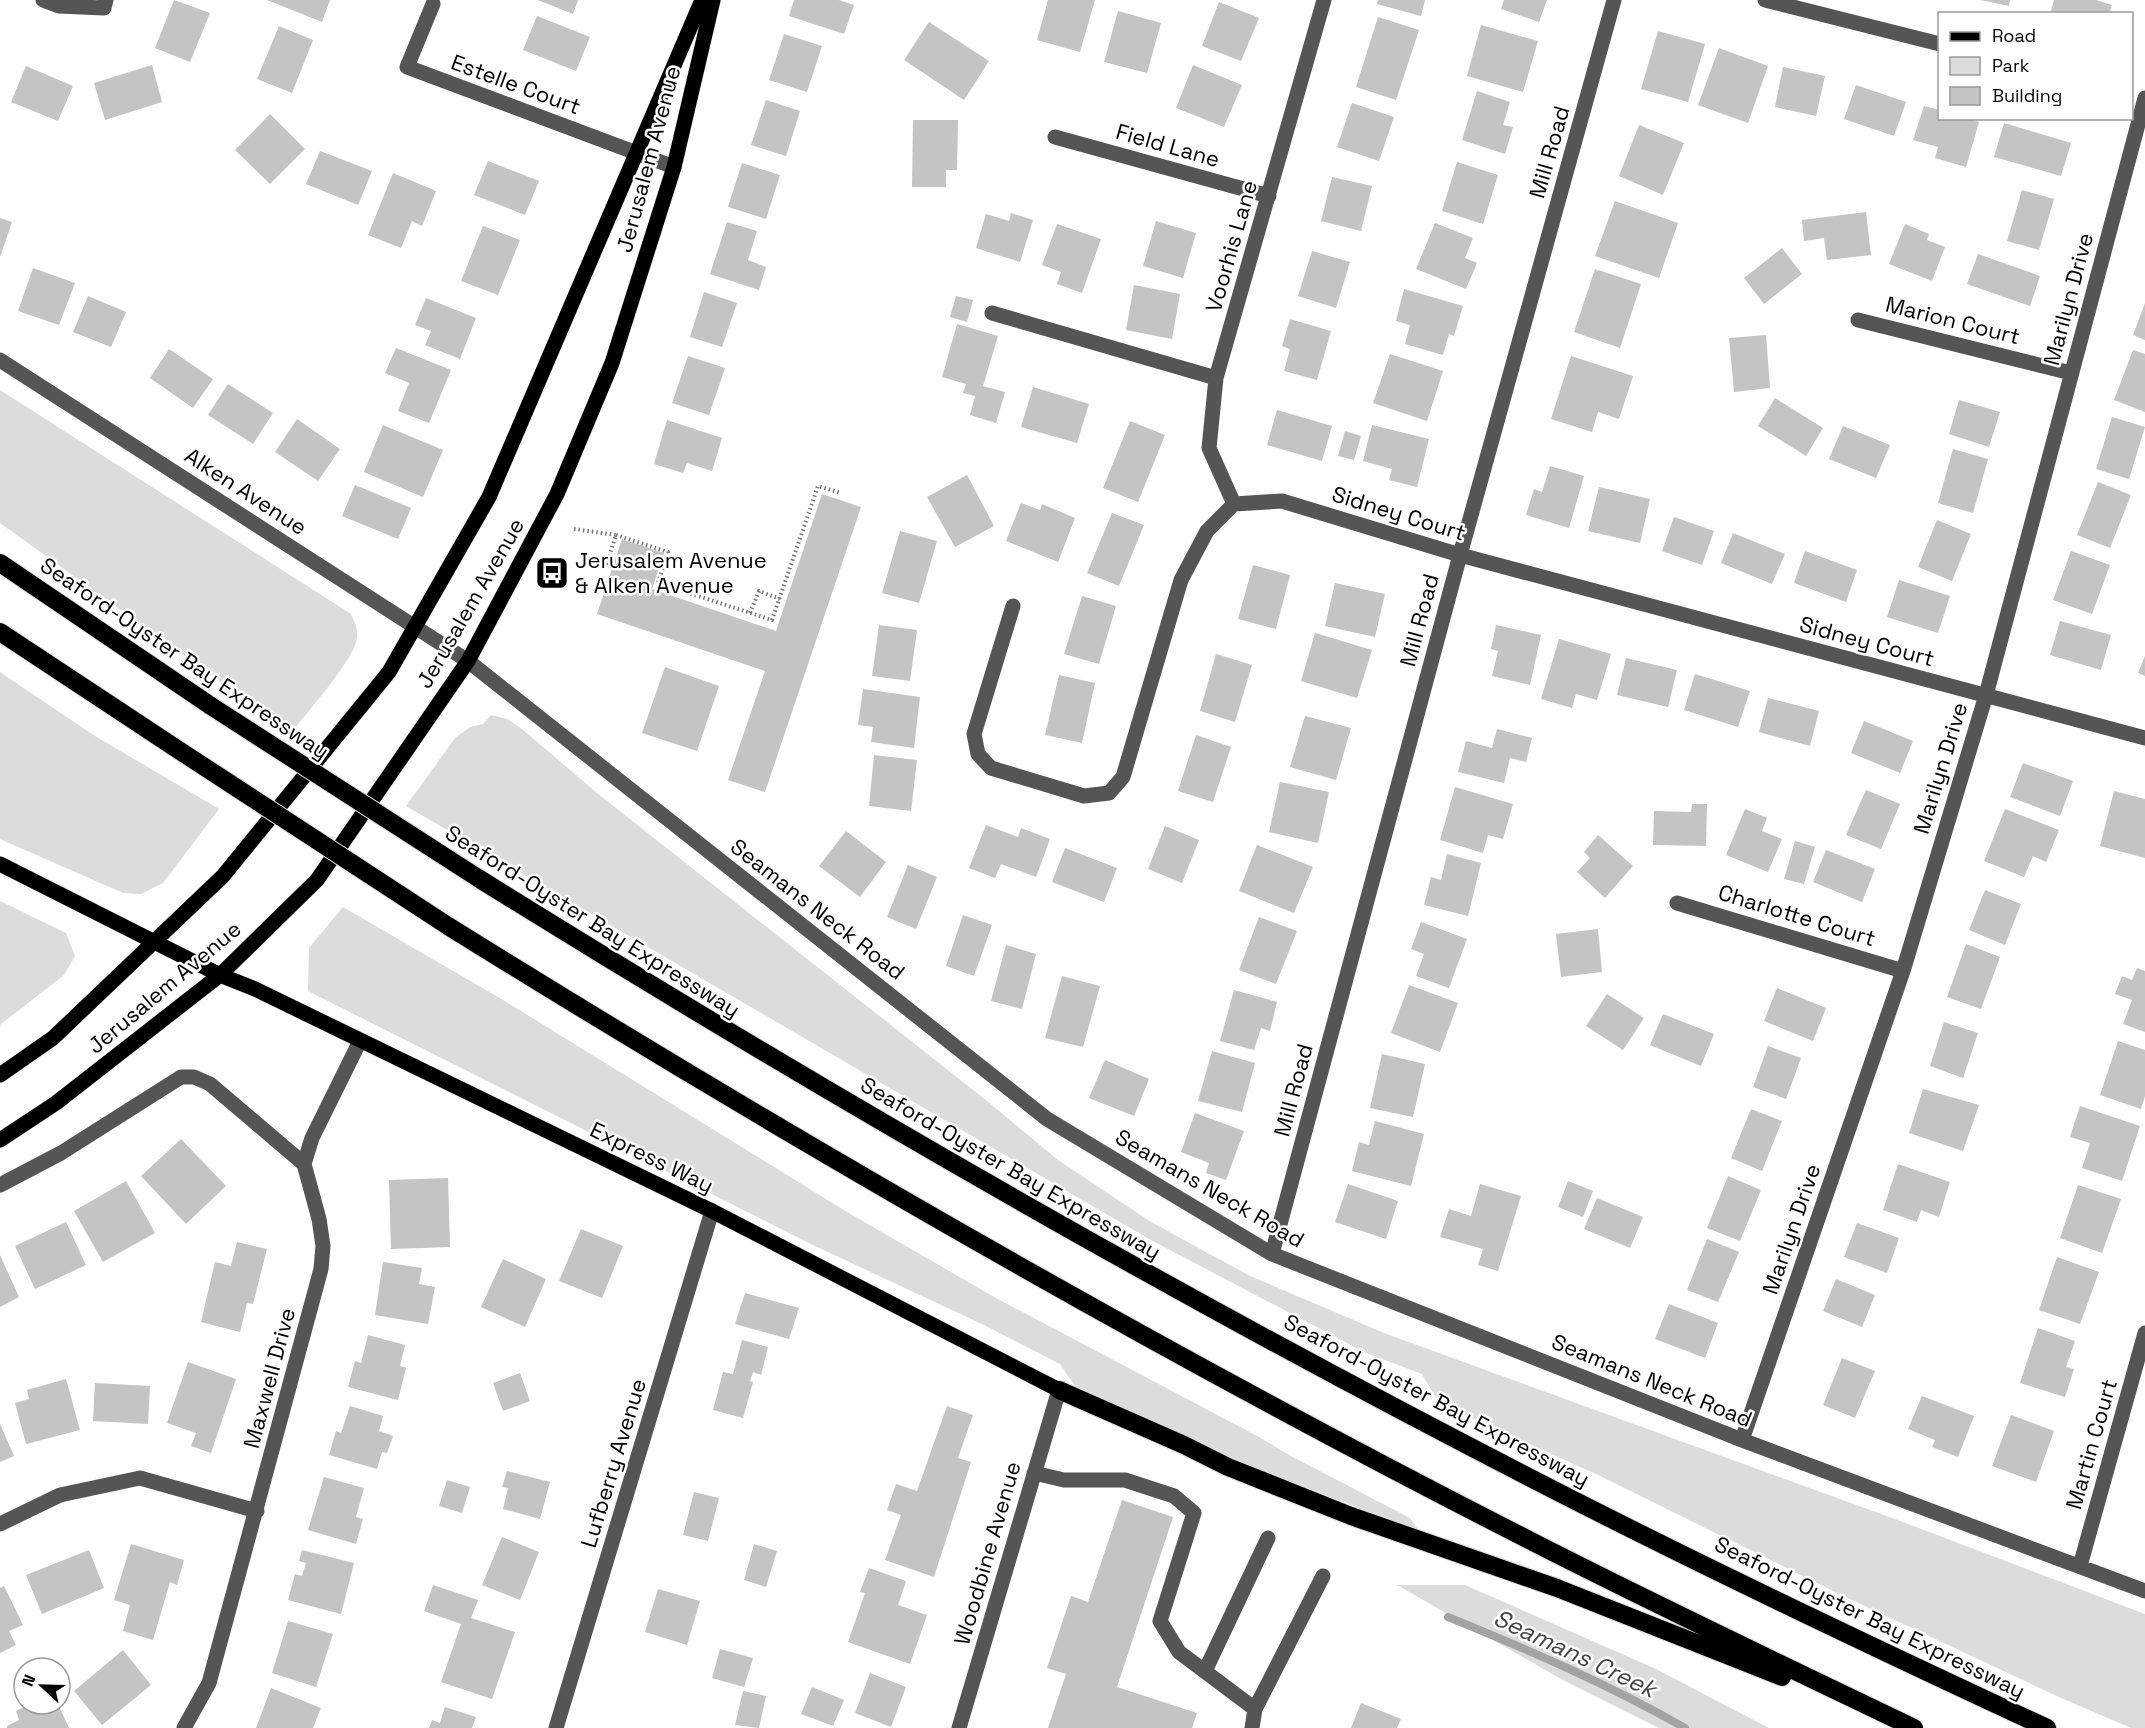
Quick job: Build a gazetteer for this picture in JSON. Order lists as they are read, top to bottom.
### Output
{
  "streets": {
    "highway": ["Seaford-Oyster Bay Expressway"],
    "main road": ["Jerusalem Avenue", "Express Way"],
    "street": [
      "Estelle Court",
      "Field Lane",
      "Mill Road",
      "Voorhis Lane",
      "Marilyn Drive",
      "Marion Court",
      "Alken Avenue",
      "Sidney Court",
      "Seamans Neck Road",
      "Charlotte Court",
      "Maxwell Drive",
      "Martin Court",
      "Lufberry Avenue",
      "Woodbine Avenue"
    ]
  },
  "crossings": [
    ["Estelle Court", "Jerusalem Avenue"],
    ["Field Lane", "Voorhis Lane"],
    ["Mill Road", "Sidney Court"],
    ["Mill Road", "Seamans Neck Road"],
    ["Jerusalem Avenue", "Alken Avenue"],
    ["Jerusalem Avenue", "Seamans Neck Road"],
    ["Jerusalem Avenue", "Express Way"],
    ["Voorhis Lane", "Sidney Court"],
    ["Marilyn Drive", "Marion Court"],
    ["Marilyn Drive", "Sidney Court"],
    ["Marilyn Drive", "Seamans Neck Road"],
    ["Marilyn Drive", "Charlotte Court"],
    ["Alken Avenue", "Seamans Neck Road"],
    ["Seamans Neck Road", "Martin Court"],
    ["Express Way", "Lufberry Avenue"],
    ["Express Way", "Woodbine Avenue"]
  ],
  "water": ["Seamans Creek"],
  "places": {
    "bus stop": ["Jerusalem Avenue & Alken Avenue"]
  },
  "legend": ["Road", "Park", "Building"],
  "north": "left"
}
